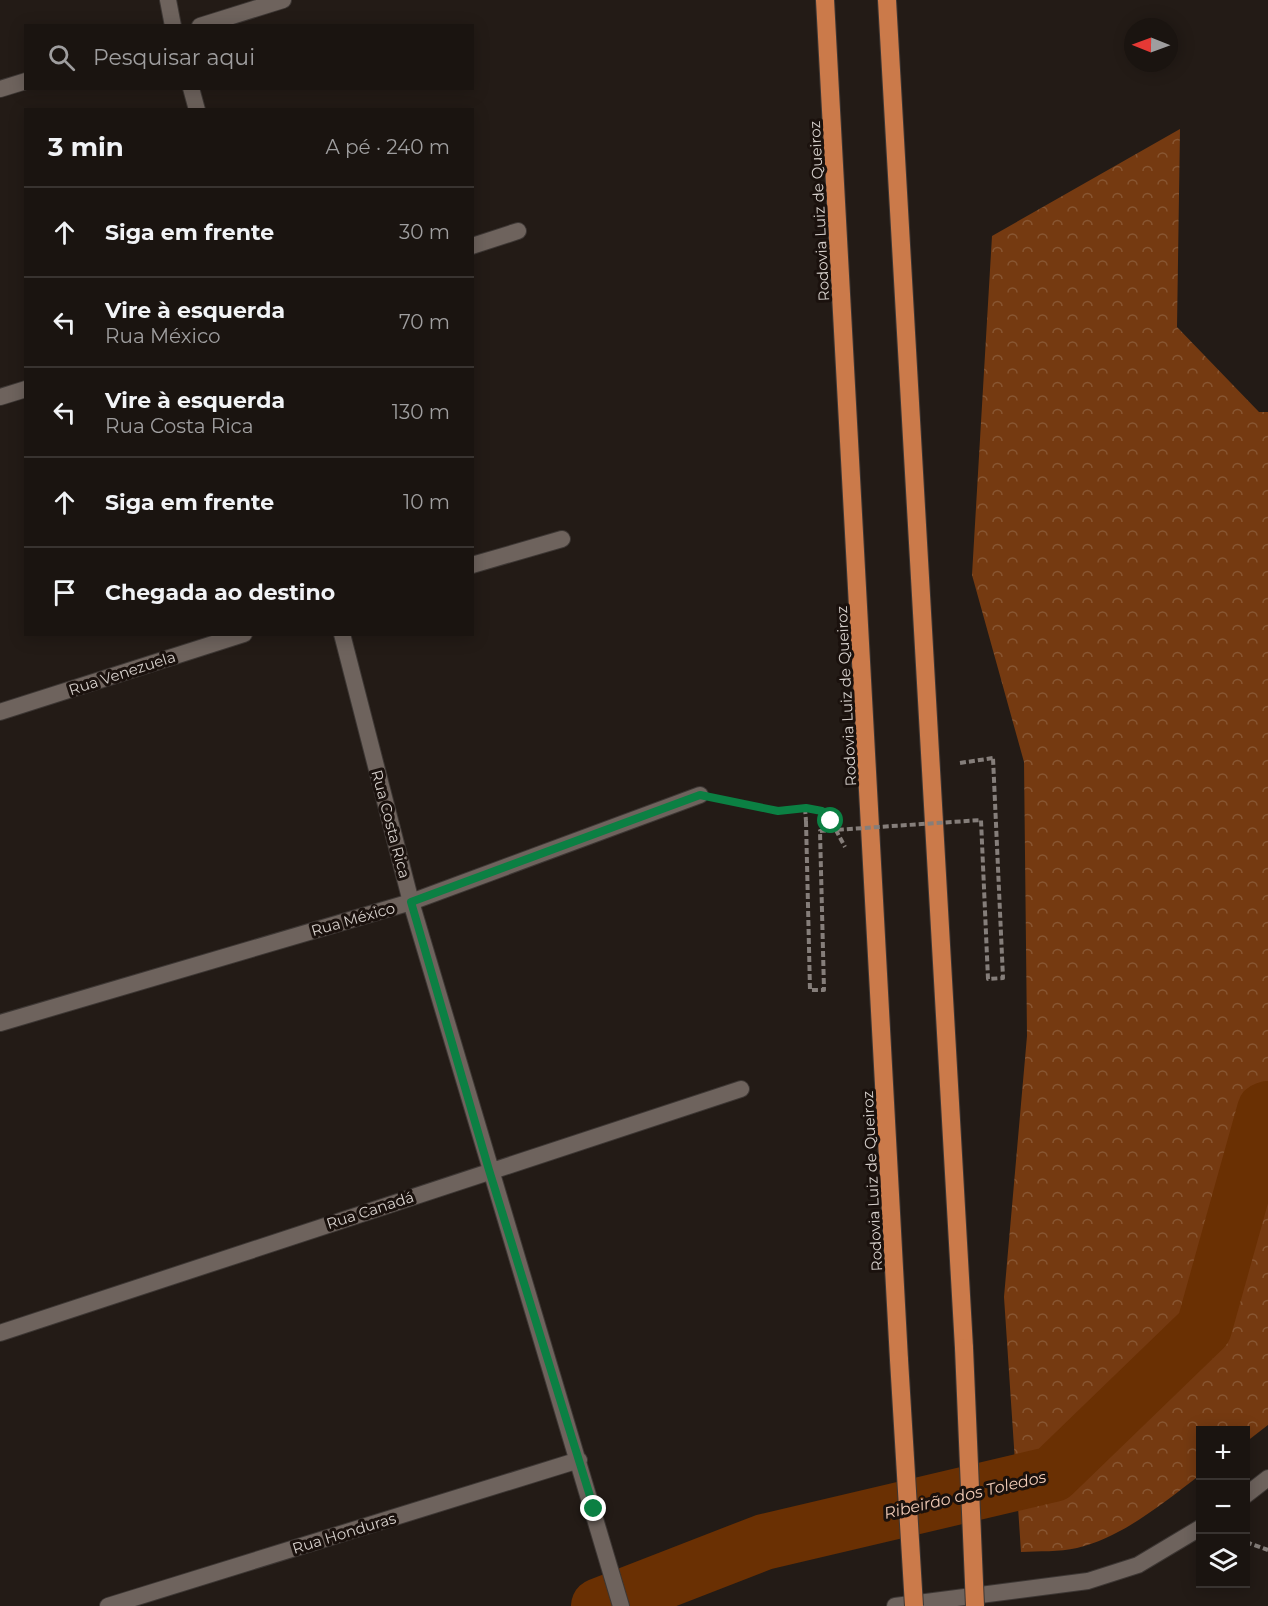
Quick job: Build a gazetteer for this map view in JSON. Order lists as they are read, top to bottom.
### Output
{
  "streets": {
    "highway": ["Rodovia Luiz de Queiroz"],
    "street": [
      "Rua Venezuela",
      "Rua Costa Rica",
      "Rua México",
      "Rua Canadá",
      "Rua Honduras"
    ]
  },
  "crossings": [
    ["Rua Costa Rica", "Rua México"],
    ["Rua Costa Rica", "Rua Canadá"],
    ["Rua Costa Rica", "Rua Honduras"]
  ],
  "water": ["Ribeirão dos Toledos"],
  "north": "left",
  "page": {
    "search": "Pesquisar aqui",
    "heading": ["3 min", "A pé · 240 m"],
    "list": [
      ["Siga em frente", "30 m"],
      ["Vire à esquerda", "Rua México", "70 m"],
      ["Vire à esquerda", "Rua Costa Rica", "130 m"],
      ["Siga em frente", "10 m"],
      "Chegada ao destino"
    ],
    "map_buttons": ["+", "−"]
  }
}
